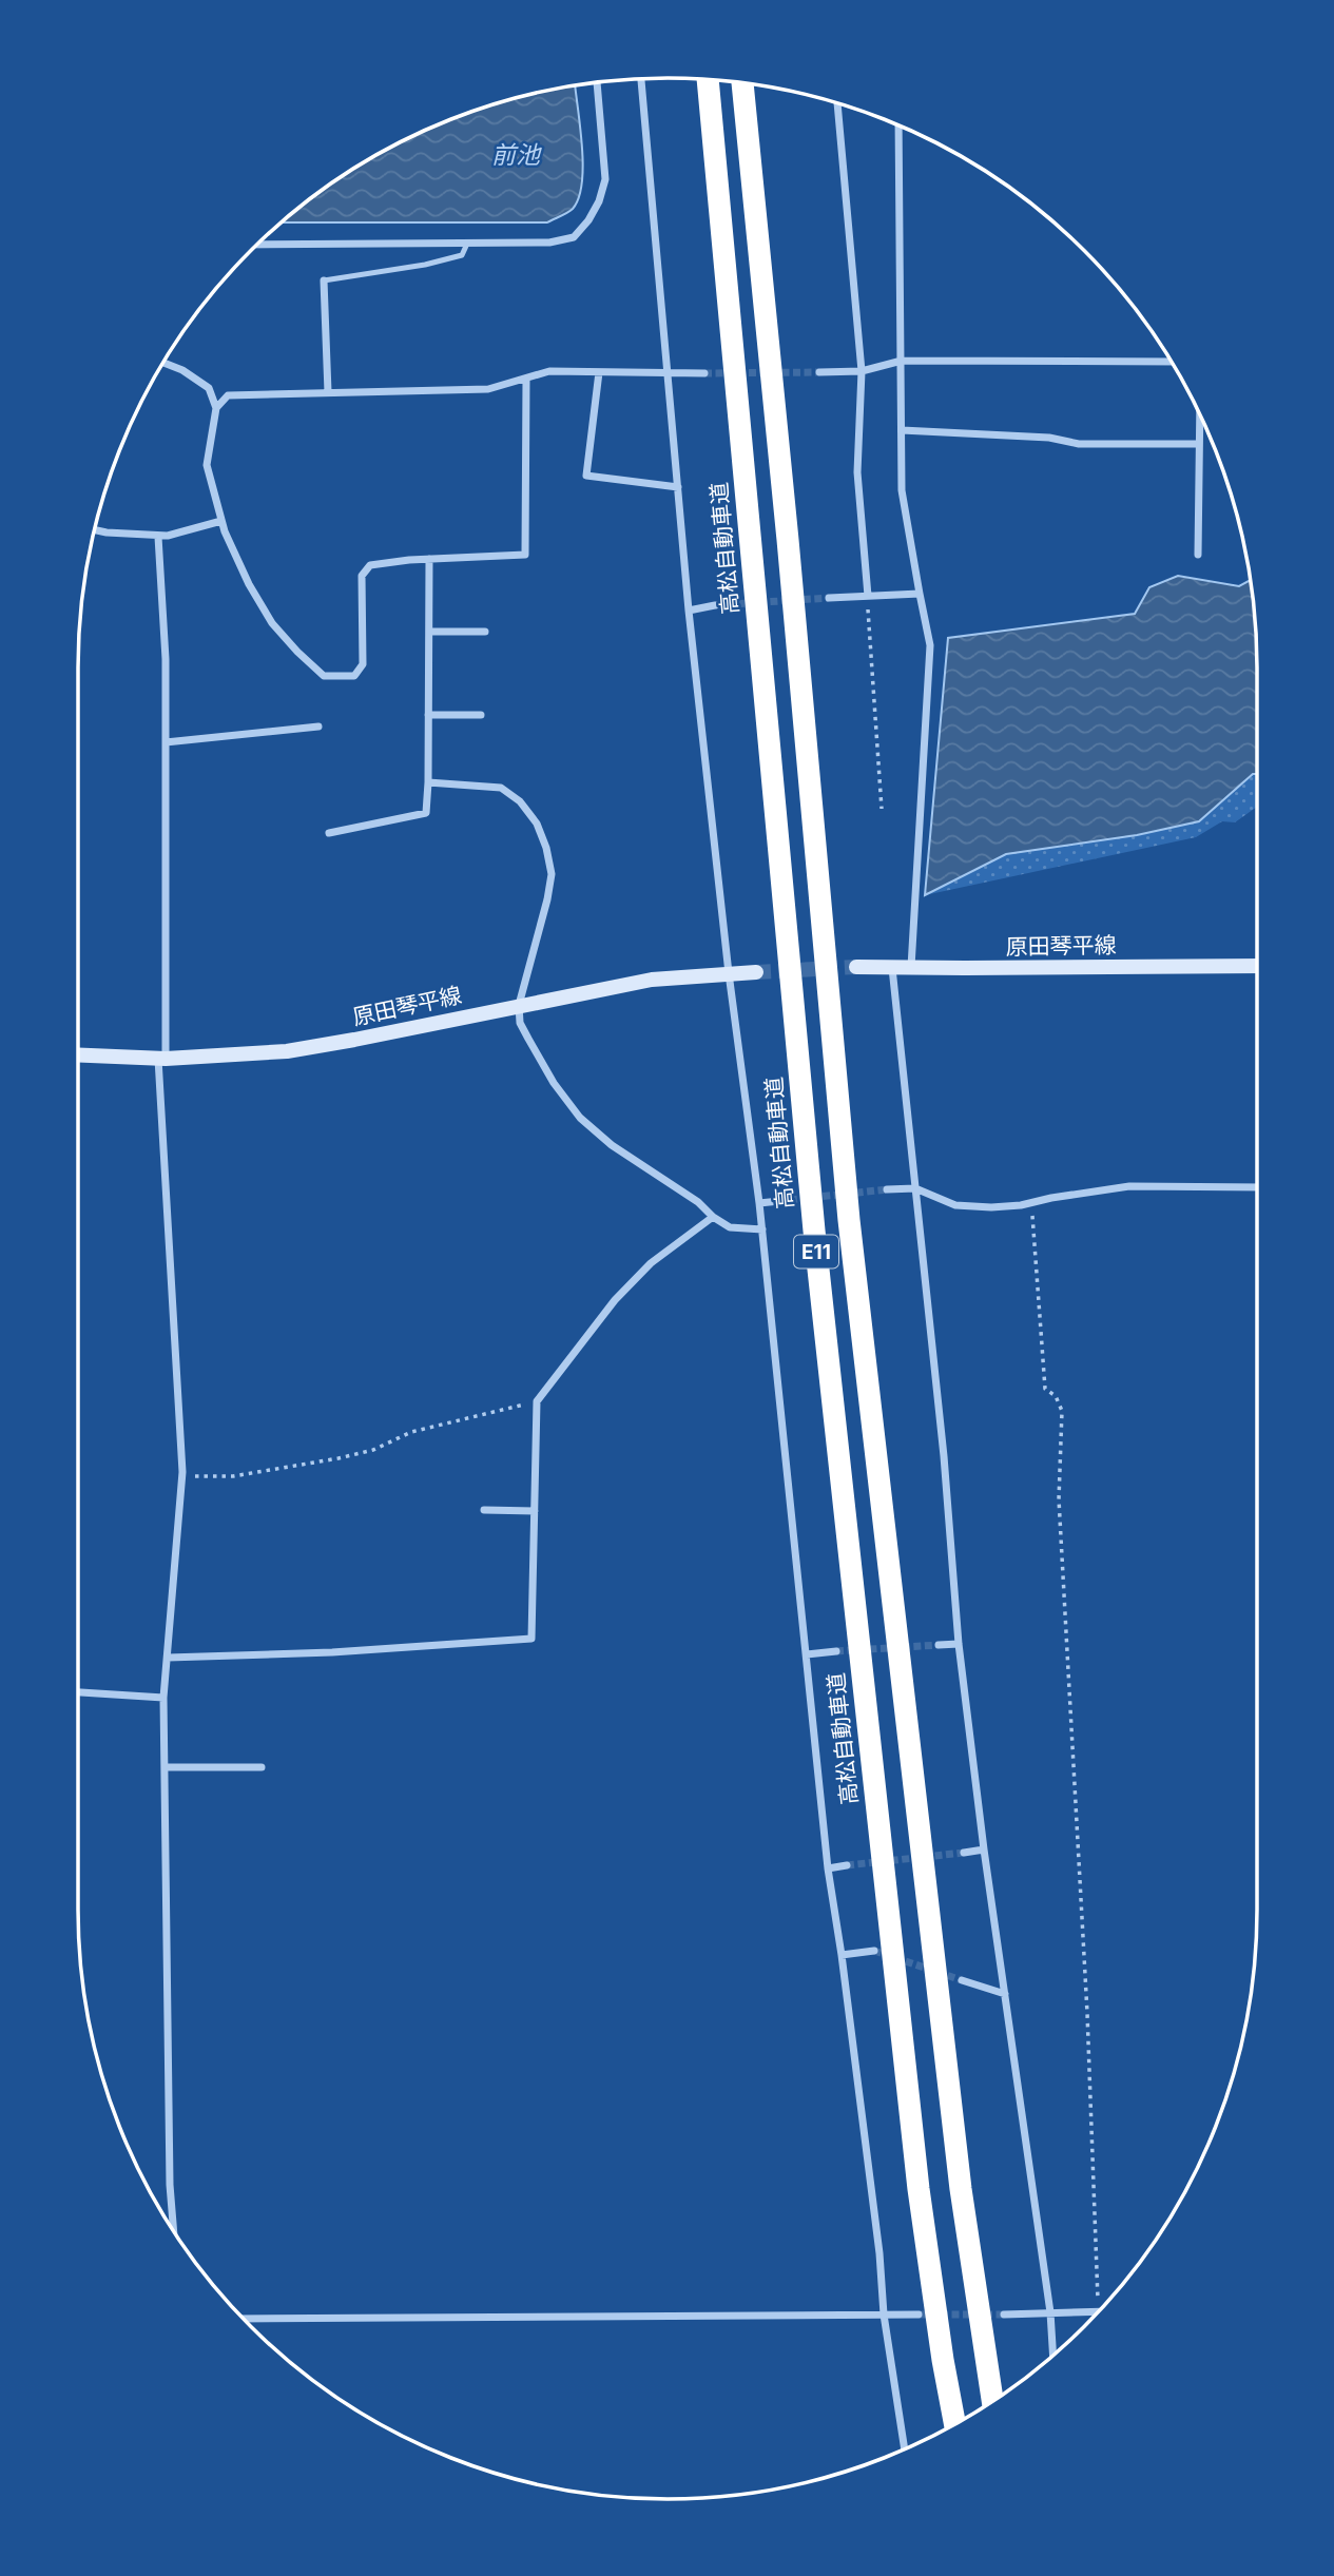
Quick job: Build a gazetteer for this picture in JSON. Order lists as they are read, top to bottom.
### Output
{
  "streets": {
    "highway": ["高松自動車道", "E11"],
    "main road": ["原田琴平線"]
  },
  "water": ["前池"]
}
